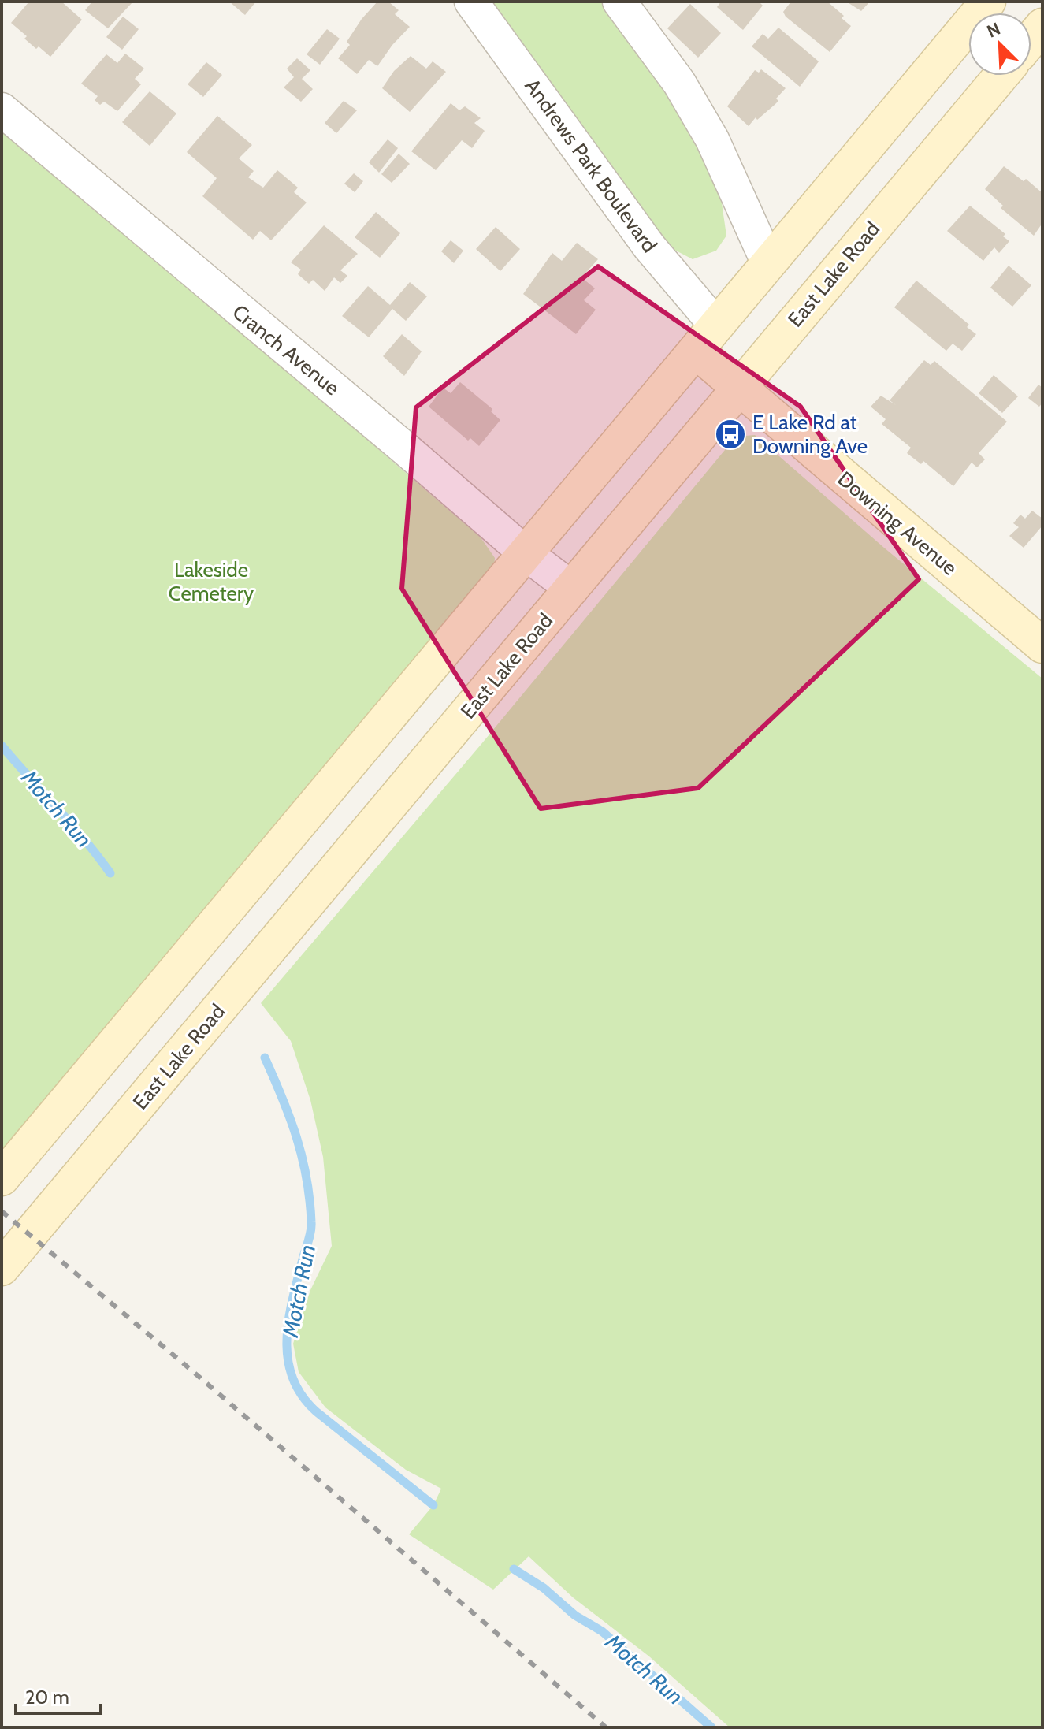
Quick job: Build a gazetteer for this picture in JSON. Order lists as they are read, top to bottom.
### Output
{
  "streets": {
    "main road": ["East Lake Road", "Downing Avenue"],
    "street": ["Andrews Park Boulevard", "Cranch Avenue"]
  },
  "crossings": [
    ["Andrews Park Boulevard", "Downing Avenue"],
    ["East Lake Road", "Cranch Avenue"],
    ["East Lake Road", "Downing Avenue"]
  ],
  "water": ["Motch Run"],
  "parks": ["Lakeside Cemetery"],
  "places": {
    "bus stop": ["E Lake Rd at Downing Ave"]
  },
  "scale_bar": "20 m",
  "north": "top left"
}
